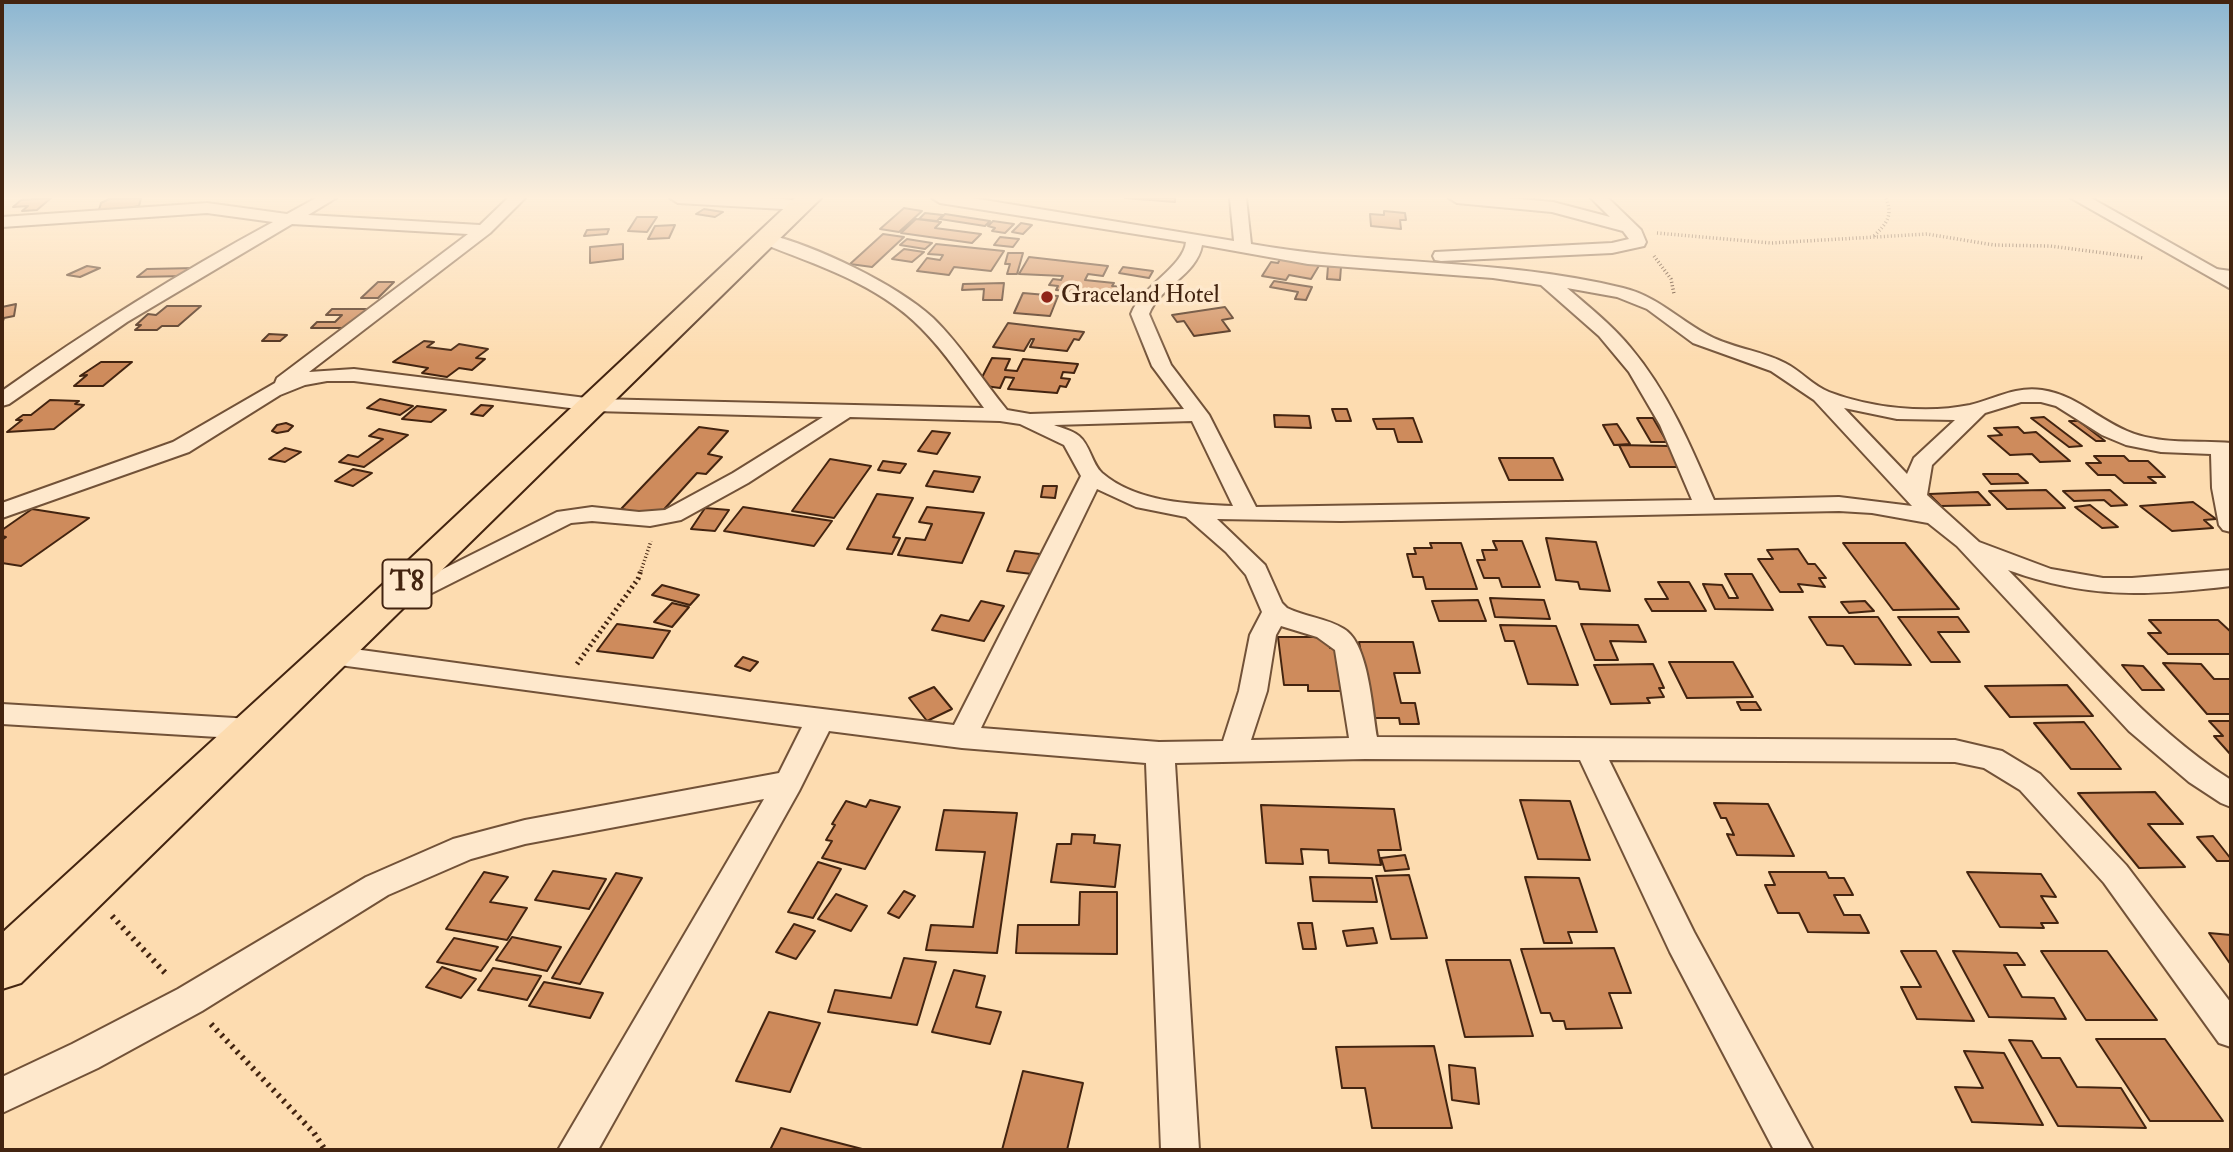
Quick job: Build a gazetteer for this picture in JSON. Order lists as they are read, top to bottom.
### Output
{
  "streets": {
    "highway": ["T8"]
  },
  "places": ["Graceland Hotel"]
}
